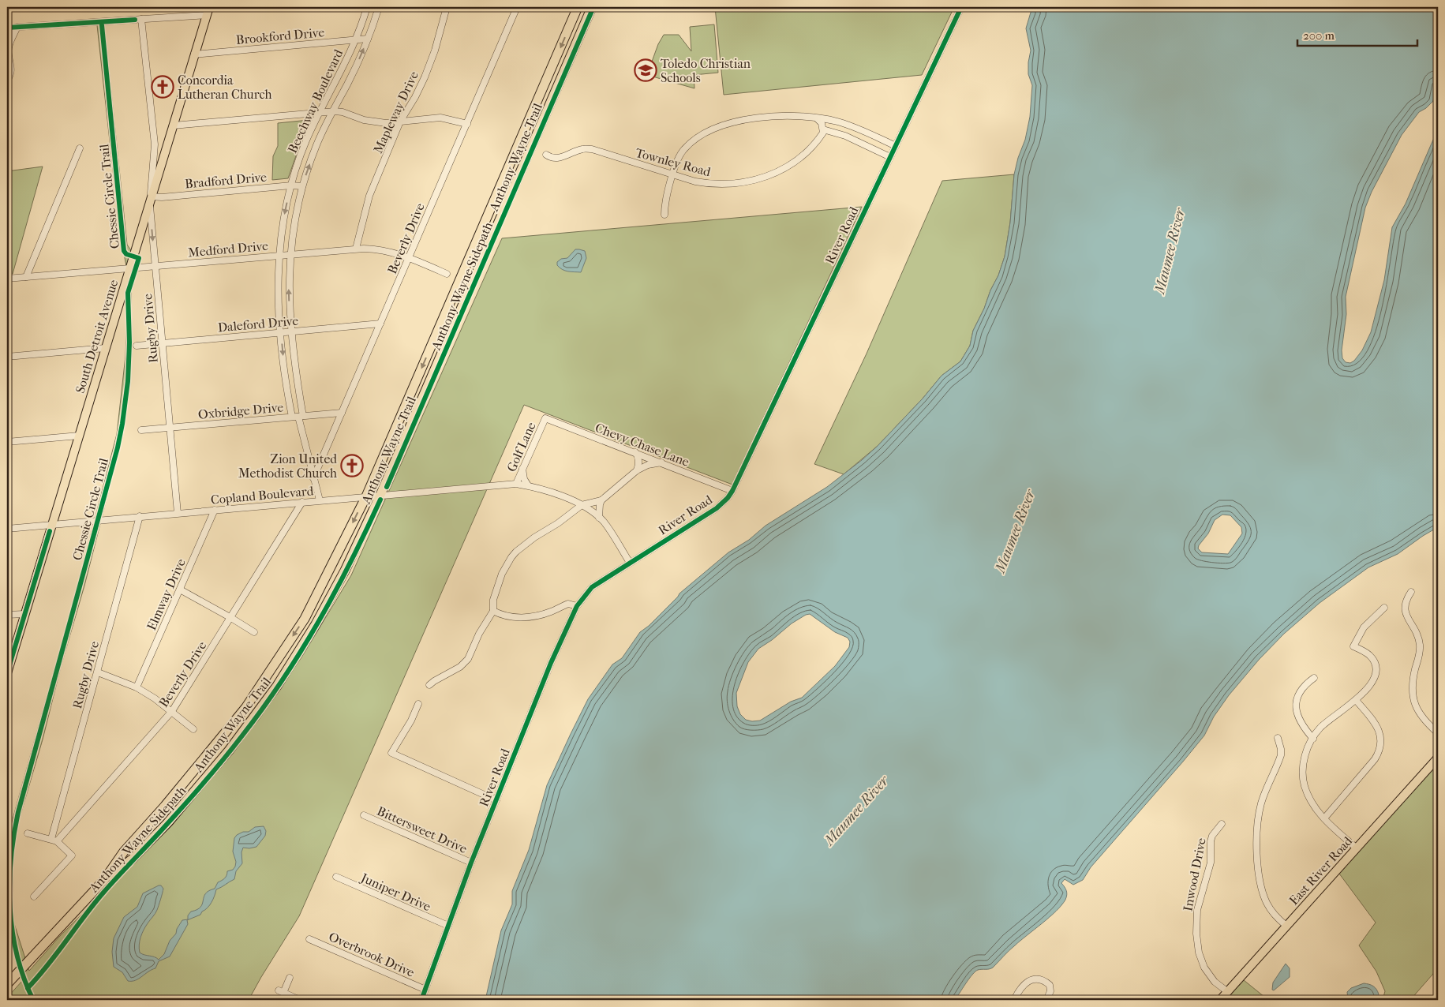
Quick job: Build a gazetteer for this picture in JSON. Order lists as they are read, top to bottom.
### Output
{
  "streets": {
    "highway": ["Anthony Wayne Trail"],
    "main road": ["South Detroit Avenue", "East River Road"],
    "street": [
      "Brookford Drive",
      "Beechway Boulevard",
      "Mapleway Drive",
      "Townley Road",
      "Bradford Drive",
      "River Road",
      "Beverly Drive",
      "Medford Drive",
      "Daleford Drive",
      "Rugby Drive",
      "Oxbridge Drive",
      "Chevy Chase Lane",
      "Golf Lane",
      "Copland Boulevard",
      "Elmway Drive",
      "Bittersweet Drive",
      "Inwood Drive",
      "Juniper Drive",
      "Overbrook Drive"
    ],
    "cycle path": ["Chessie Circle Trail", "Anthony Wayne Sidepath"]
  },
  "crossings": [
    ["Brookford Drive", "Beechway Boulevard"],
    ["Brookford Drive", "South Detroit Avenue"],
    ["Beechway Boulevard", "Bradford Drive"],
    ["Beechway Boulevard", "Beverly Drive"],
    ["Beechway Boulevard", "Medford Drive"],
    ["Beechway Boulevard", "Daleford Drive"],
    ["Beechway Boulevard", "Oxbridge Drive"],
    ["Beechway Boulevard", "Copland Boulevard"],
    ["Mapleway Drive", "Medford Drive"],
    ["Anthony Wayne Trail", "Copland Boulevard"],
    ["Bradford Drive", "Rugby Drive"],
    ["Bradford Drive", "South Detroit Avenue"],
    ["River Road", "Chevy Chase Lane"],
    ["River Road", "Copland Boulevard"],
    ["River Road", "Bittersweet Drive"],
    ["River Road", "Juniper Drive"],
    ["River Road", "Overbrook Drive"],
    ["Beverly Drive", "Medford Drive"],
    ["Beverly Drive", "Daleford Drive"],
    ["Beverly Drive", "Rugby Drive"],
    ["Beverly Drive", "Oxbridge Drive"],
    ["Beverly Drive", "Copland Boulevard"],
    ["Medford Drive", "Rugby Drive"],
    ["Medford Drive", "South Detroit Avenue"],
    ["Daleford Drive", "Rugby Drive"],
    ["Rugby Drive", "South Detroit Avenue"],
    ["Rugby Drive", "Oxbridge Drive"],
    ["Rugby Drive", "Copland Boulevard"],
    ["South Detroit Avenue", "Copland Boulevard"],
    ["Chevy Chase Lane", "Golf Lane"],
    ["Golf Lane", "Copland Boulevard"],
    ["Copland Boulevard", "Elmway Drive"],
    ["East River Road", "Inwood Drive"]
  ],
  "water": ["Maumee River"],
  "places": {
    "school or university": ["Toledo Christian Schools"],
    "church": ["Concordia Lutheran Church", "Zion United Methodist Church"]
  },
  "scale_bar": "200 m"
}
